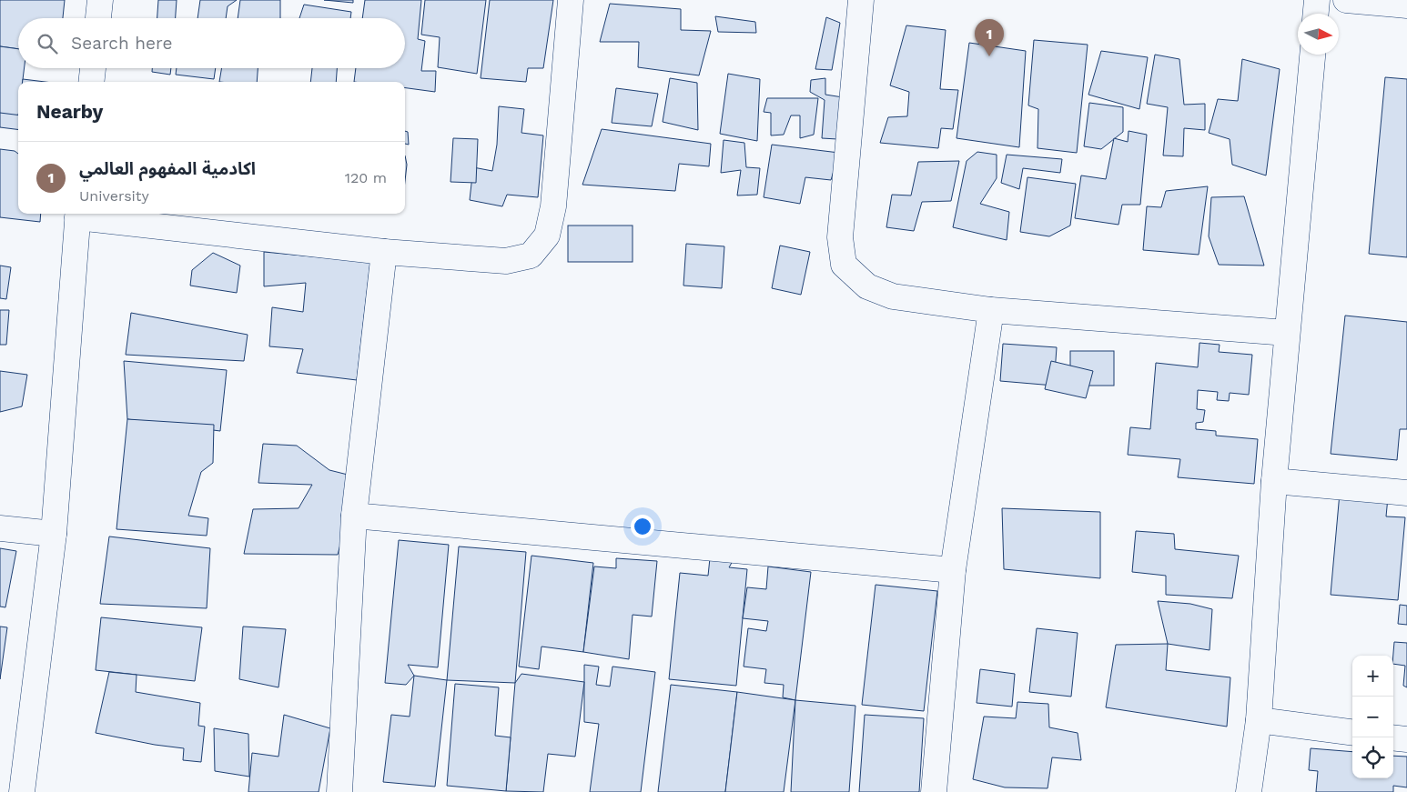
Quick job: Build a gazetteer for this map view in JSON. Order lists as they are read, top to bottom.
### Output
{
  "north": "right",
  "page": {
    "search": "Search here",
    "pins": "1",
    "heading": "Nearby",
    "list": [
      {
        "mark": "1",
        "name": "اكادمية المفهوم العالمي",
        "note": "University",
        "value": "120 m"
      }
    ],
    "map_buttons": ["+", "−"]
  }
}
